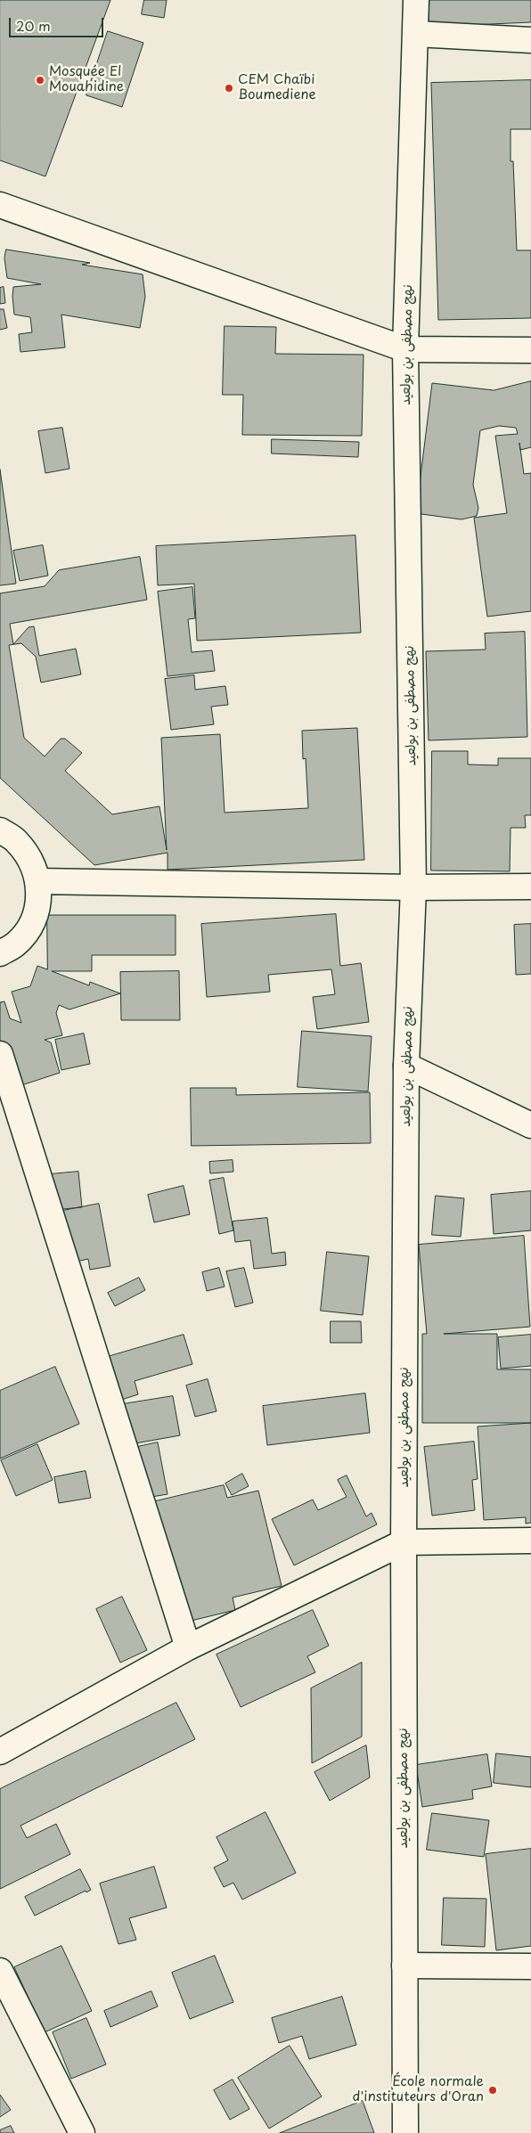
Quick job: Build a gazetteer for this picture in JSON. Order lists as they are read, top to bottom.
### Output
{
  "streets": {
    "street": ["نهج مصطفى بن بولعيد"]
  },
  "places": ["Mosquée El Mouahidine", "CEM Chaïbi Boumediene", "École normale d'instituteurs d'Oran"],
  "scale_bar": "20 m"
}
